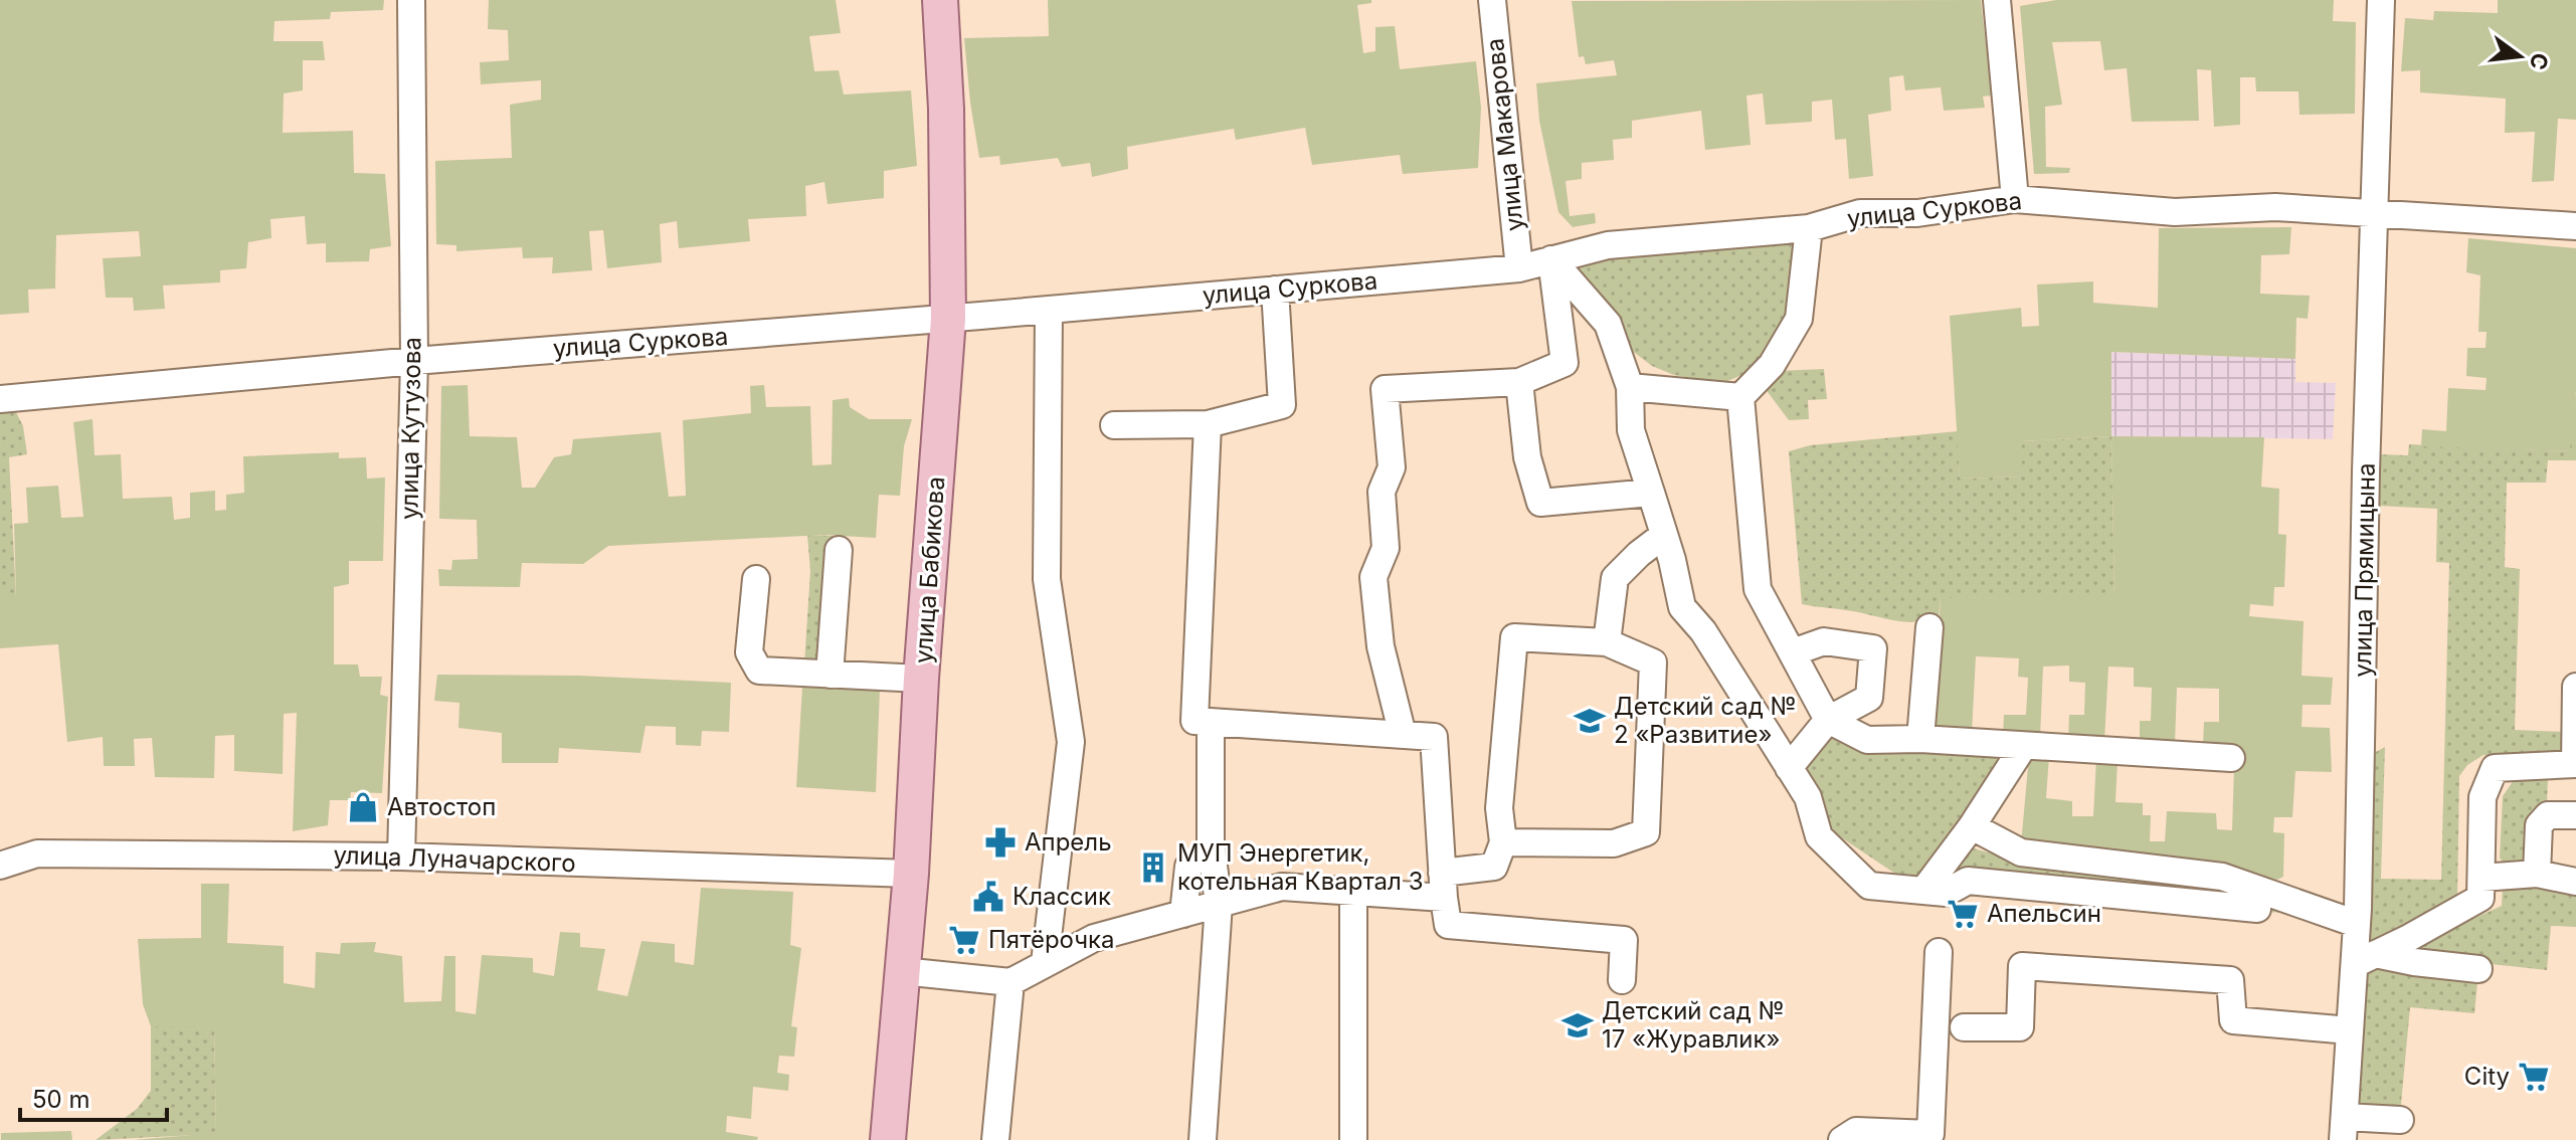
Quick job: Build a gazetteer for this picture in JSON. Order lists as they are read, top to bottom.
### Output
{
  "streets": {
    "main road": ["улица Бабикова"],
    "street": [
      "улица Макарова",
      "улица Суркова",
      "улица Кутузова",
      "улица Прямицына",
      "улица Луначарского"
    ]
  },
  "crossings": [
    ["улица Макарова", "улица Суркова"],
    ["улица Суркова", "улица Кутузова"],
    ["улица Суркова", "улица Бабикова"],
    ["улица Суркова", "улица Прямицына"],
    ["улица Кутузова", "улица Луначарского"],
    ["улица Бабикова", "улица Луначарского"]
  ],
  "places": {
    "school or university": ["Детский сад № 2 «Развитие»", "Детский сад № 17 «Журавлик»"],
    "shop": ["Автостоп"],
    "pharmacy": ["Апрель"],
    "building": ["МУП Энергетик, котельная Квартал З"],
    "public building": ["Классик"],
    "supermarket": ["Апельсин", "Пятёрочка", "City"]
  },
  "scale_bar": "50 m",
  "north": "right"
}
